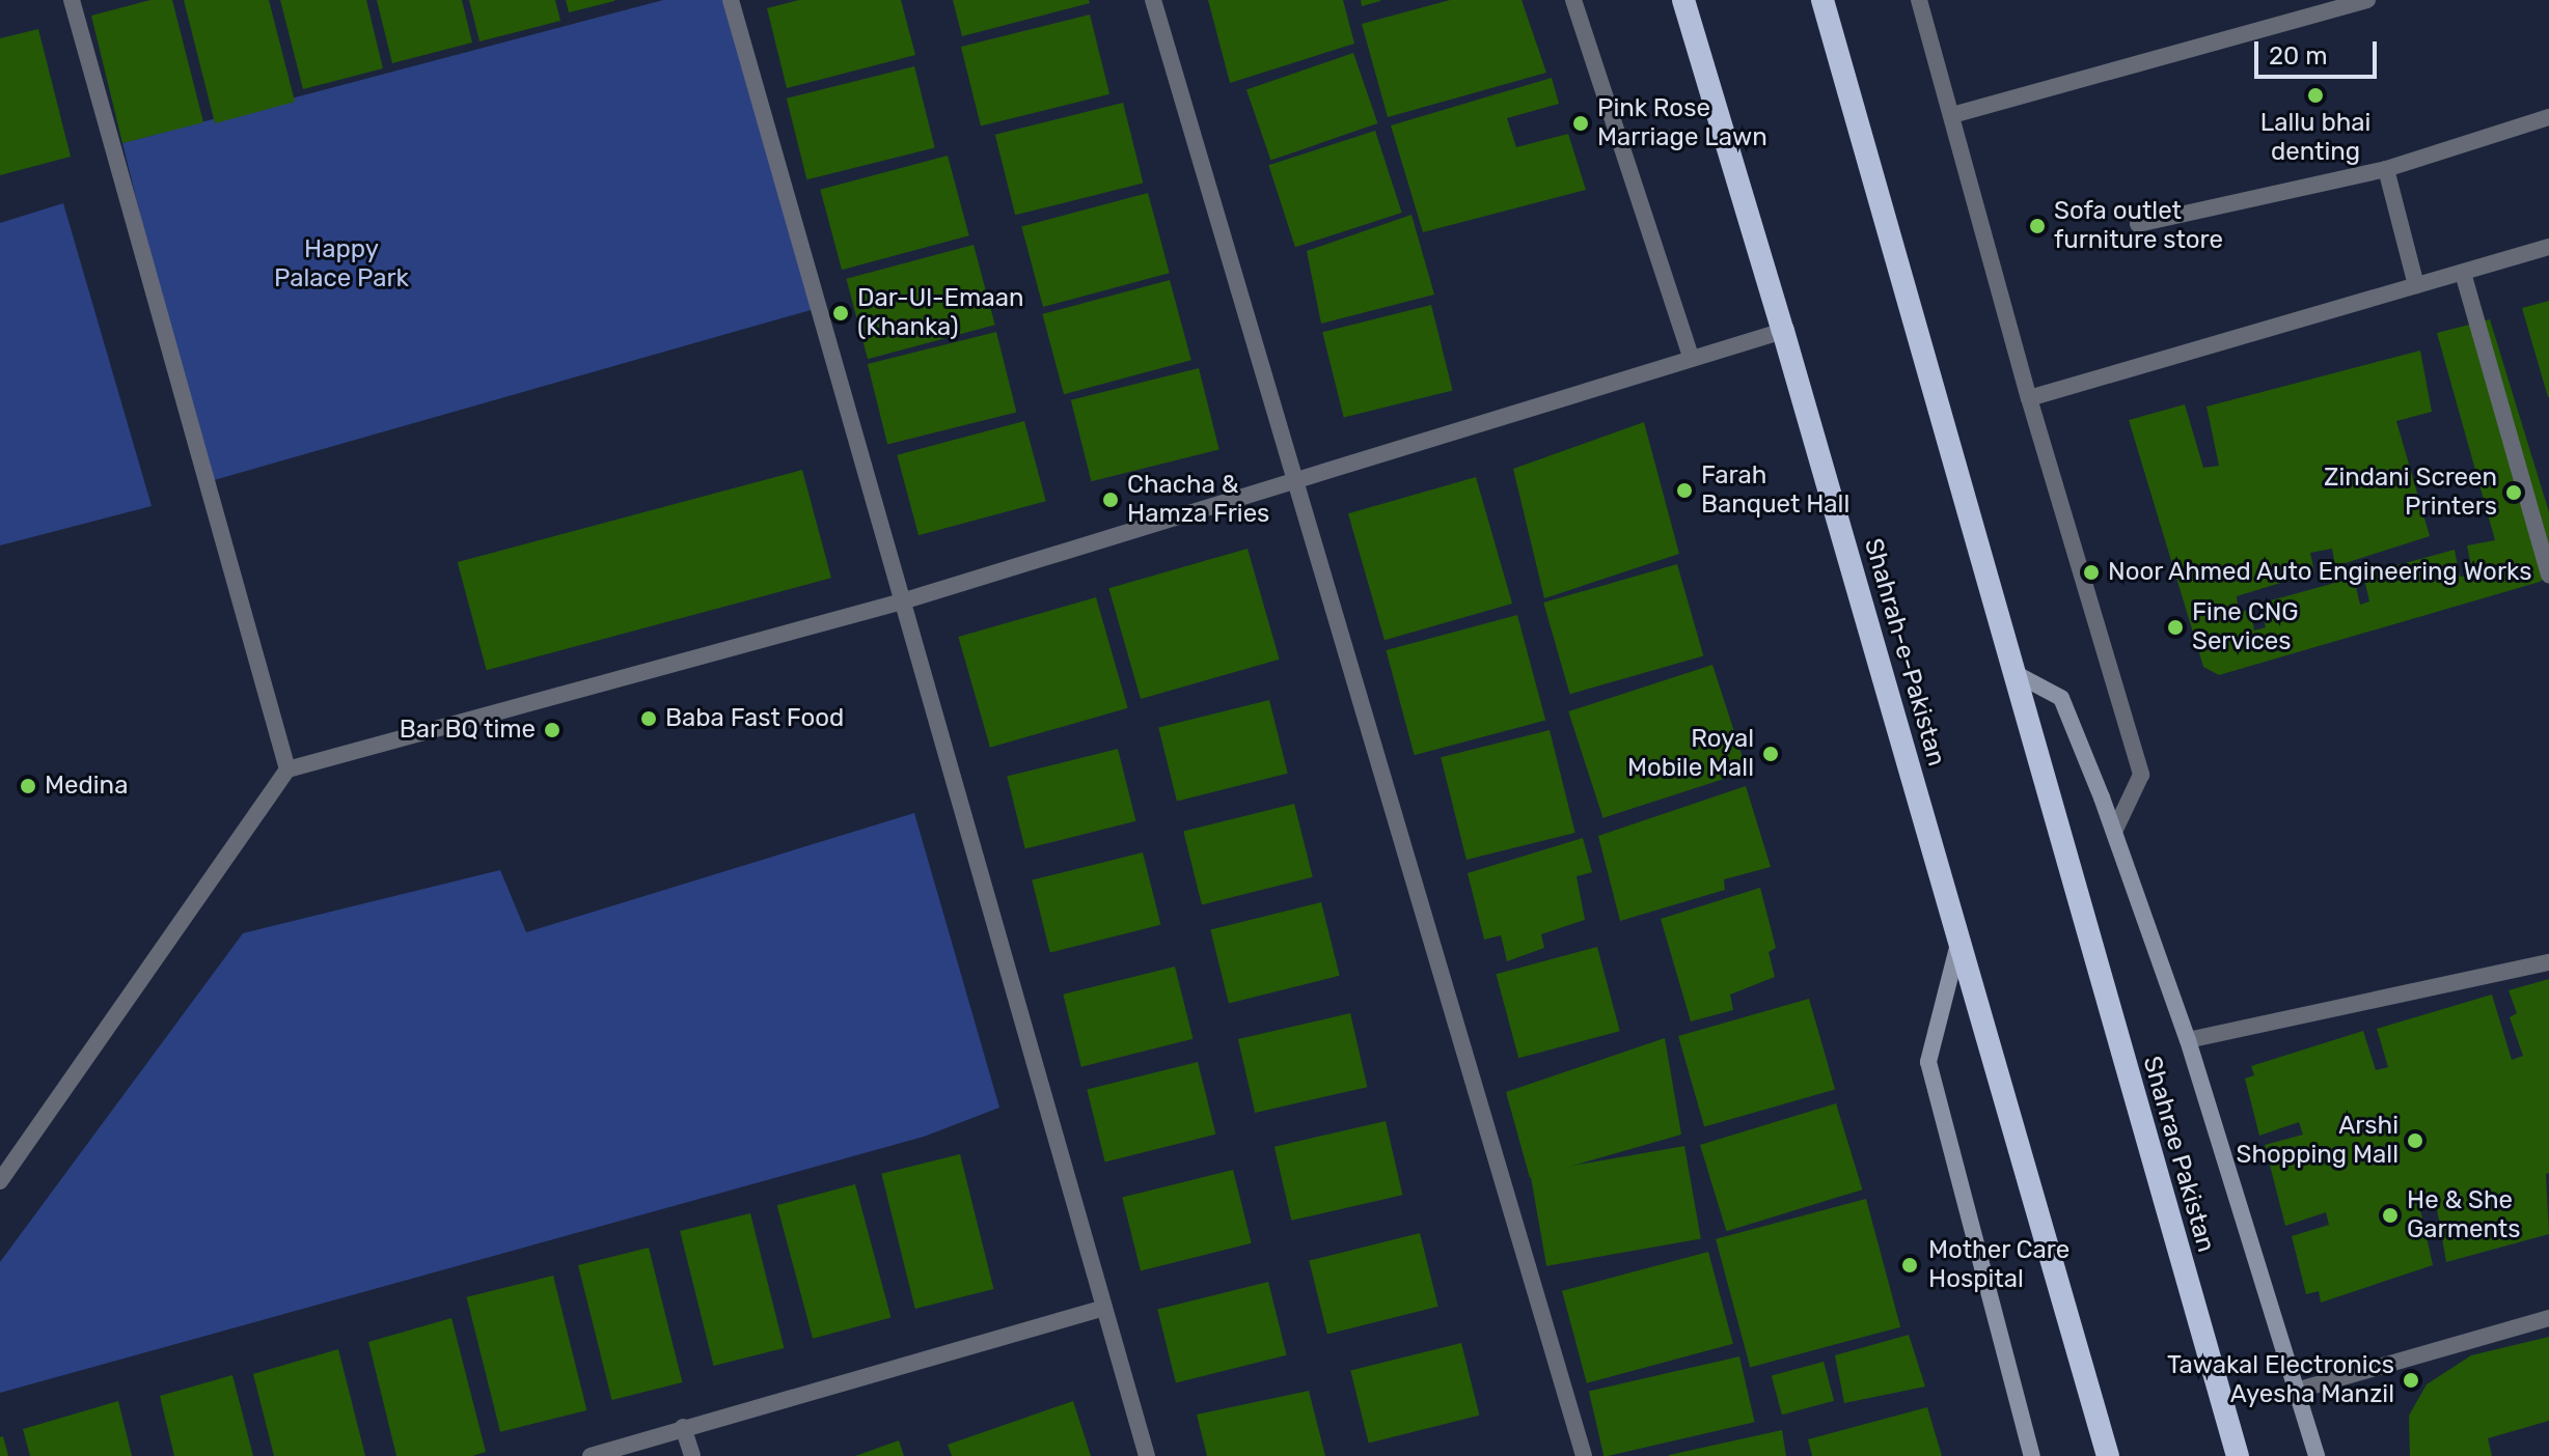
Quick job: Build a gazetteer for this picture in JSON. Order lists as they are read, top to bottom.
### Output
{
  "streets": {
    "highway": ["Shahrah-e-Pakistan", "Shahrae Pakistan"]
  },
  "parks": ["Happy Palace Park"],
  "places": [
    "Lallu bhai denting",
    "Pink Rose Marriage Lawn",
    "Sofa outlet furniture store",
    "Dar-Ul-Emaan (Khanka)",
    "Farah Banquet Hall",
    "Zindani Screen Printers",
    "Chacha & Hamza Fries",
    "Noor Ahmed Auto Engineering Works",
    "Fine CNG Services",
    "Baba Fast Food",
    "Bar BQ time",
    "Royal Mobile Mall",
    "Medina",
    "Arshi Shopping Mall",
    "He & She Garments",
    "Mother Care Hospital",
    "Tawakal Electronics Ayesha Manzil"
  ],
  "scale_bar": "20 m"
}
